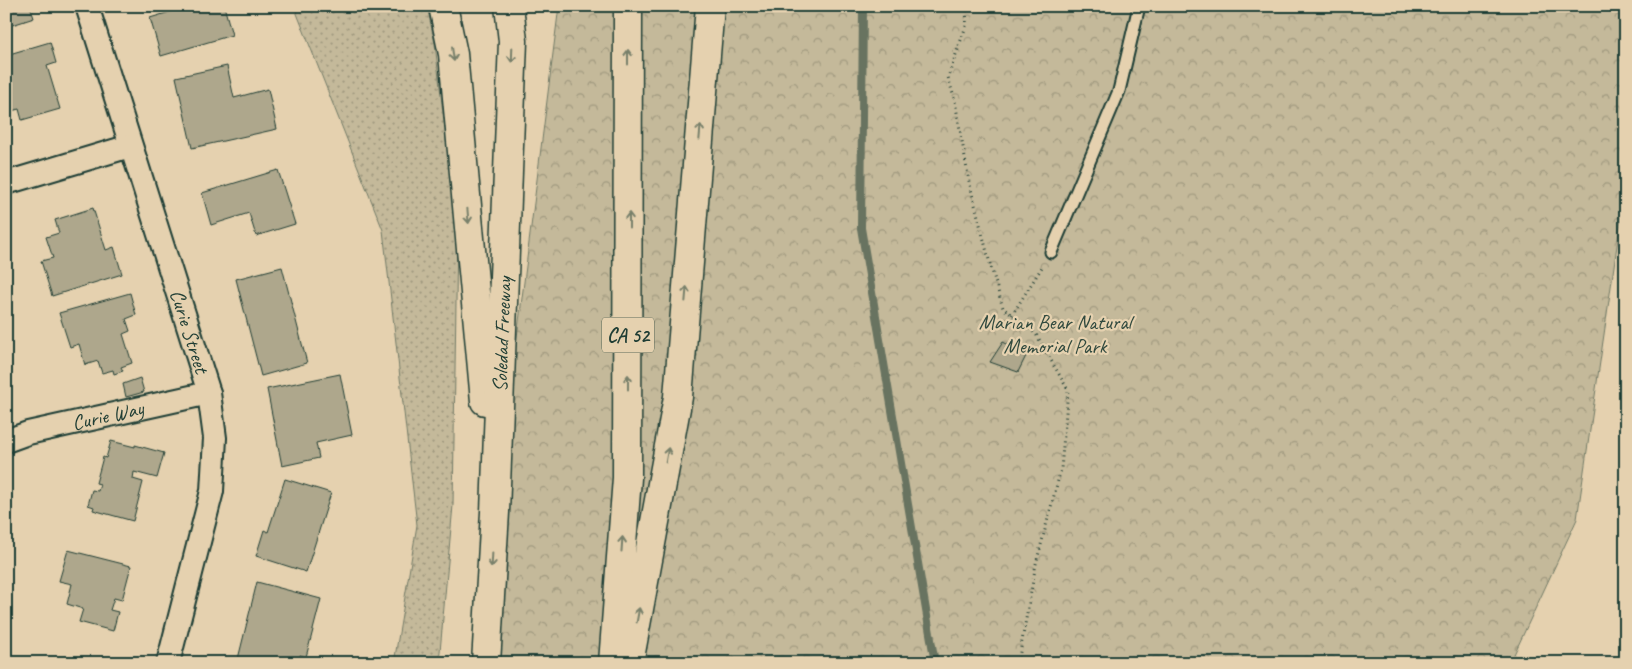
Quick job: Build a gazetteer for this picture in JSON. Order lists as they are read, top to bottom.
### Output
{
  "streets": {
    "highway": ["Soledad Freeway", "CA 52"],
    "street": ["Curie Street", "Curie Way"]
  },
  "crossings": [
    ["Curie Street", "Curie Way"]
  ],
  "parks": ["Marian Bear Natural Memorial Park"]
}
